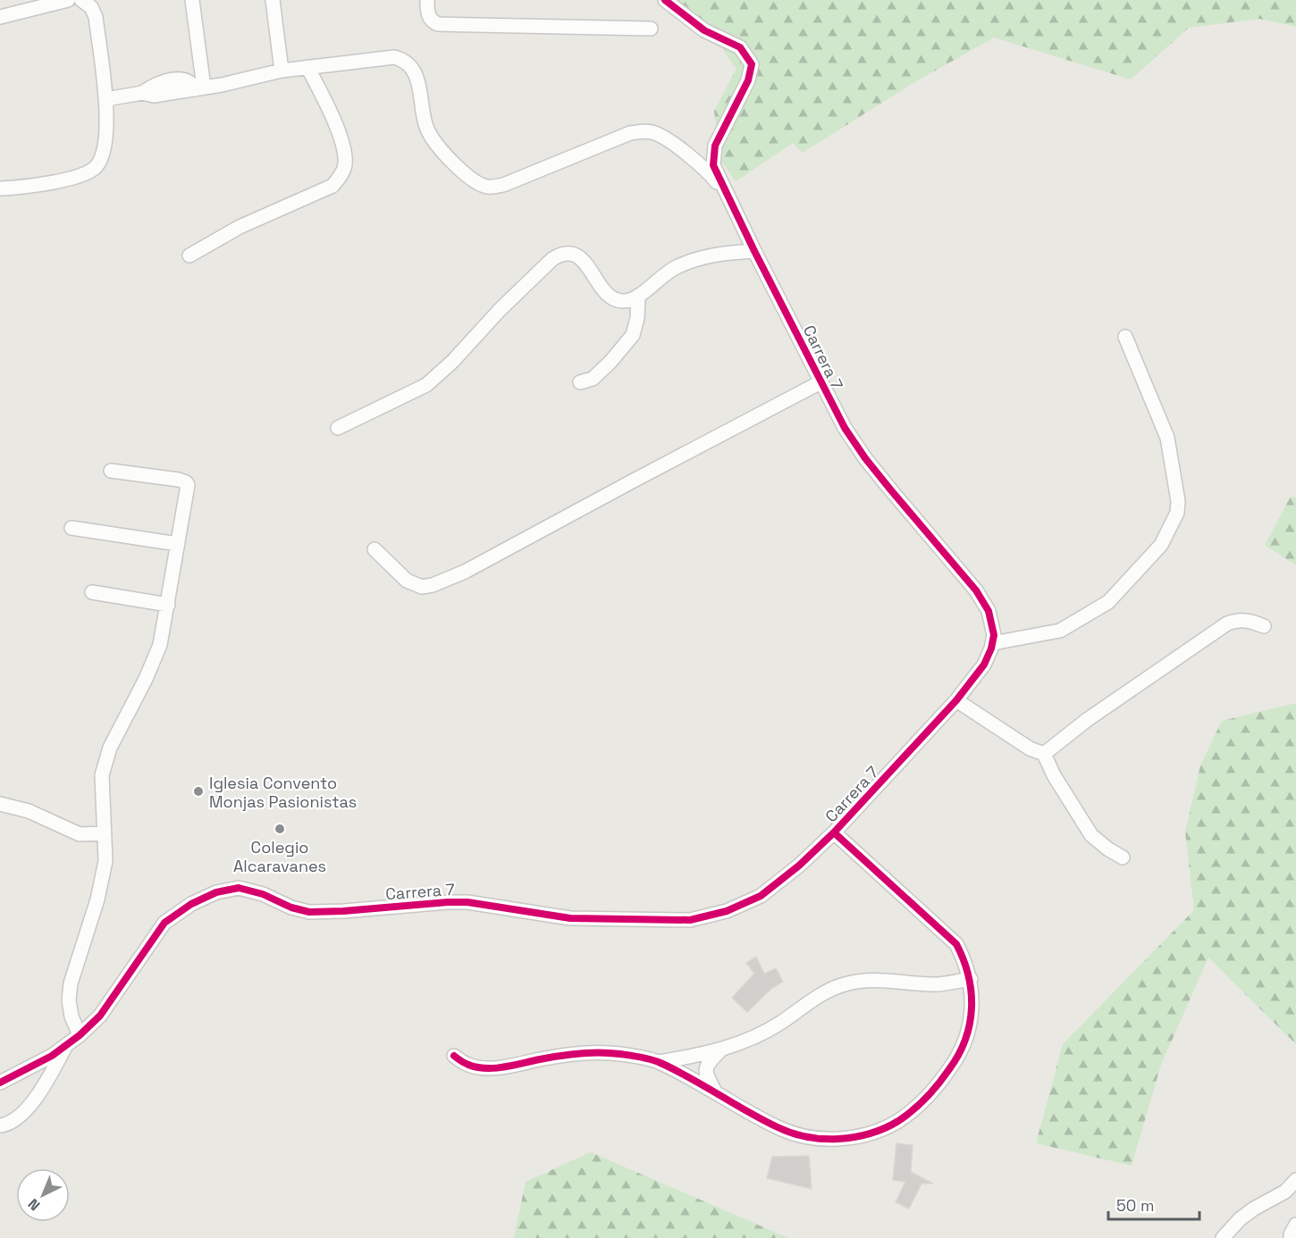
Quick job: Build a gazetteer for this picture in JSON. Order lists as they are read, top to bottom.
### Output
{
  "streets": {
    "street": ["Carrera 7"]
  },
  "places": ["Iglesia Convento Monjas Pasionistas", "Colegio Alcaravanes"],
  "scale_bar": "50 m",
  "north": "bottom left"
}
